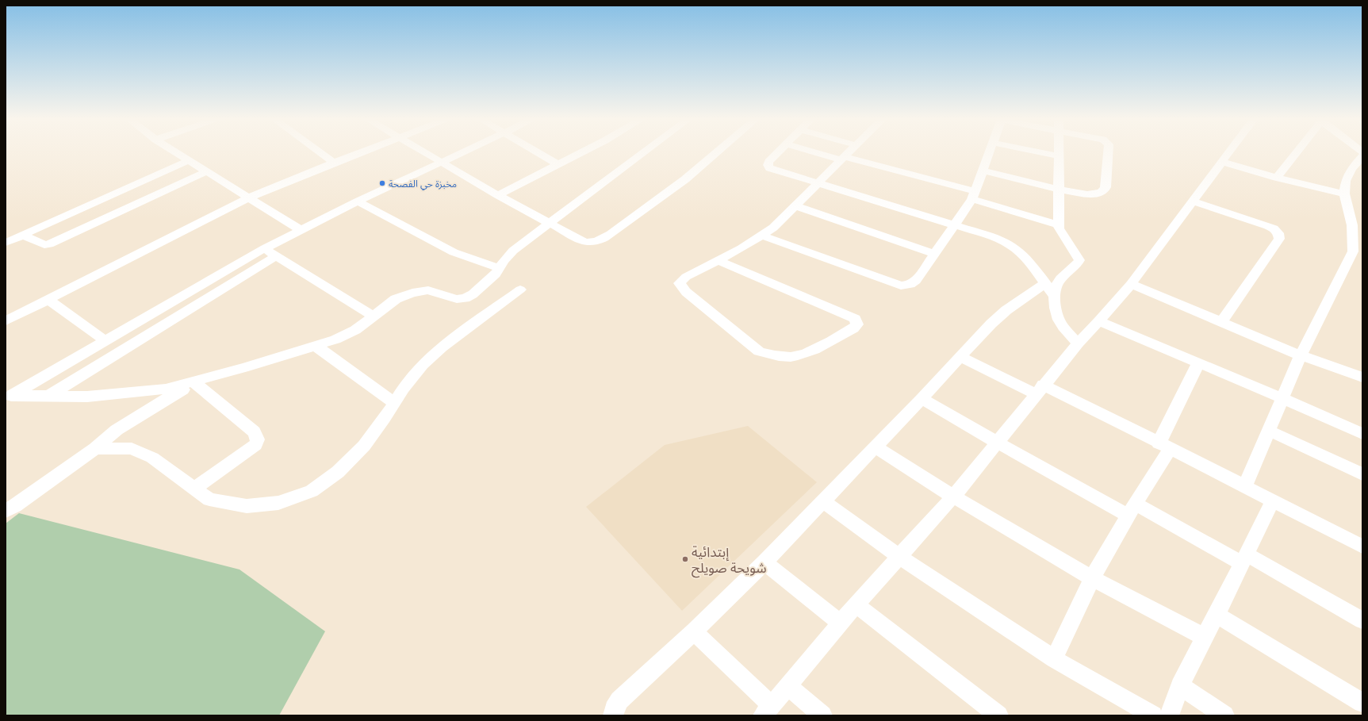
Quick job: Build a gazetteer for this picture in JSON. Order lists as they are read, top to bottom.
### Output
{
  "places": ["مخبزة حي الفصحة", "إبتدائية شويحة صويلح"]
}
